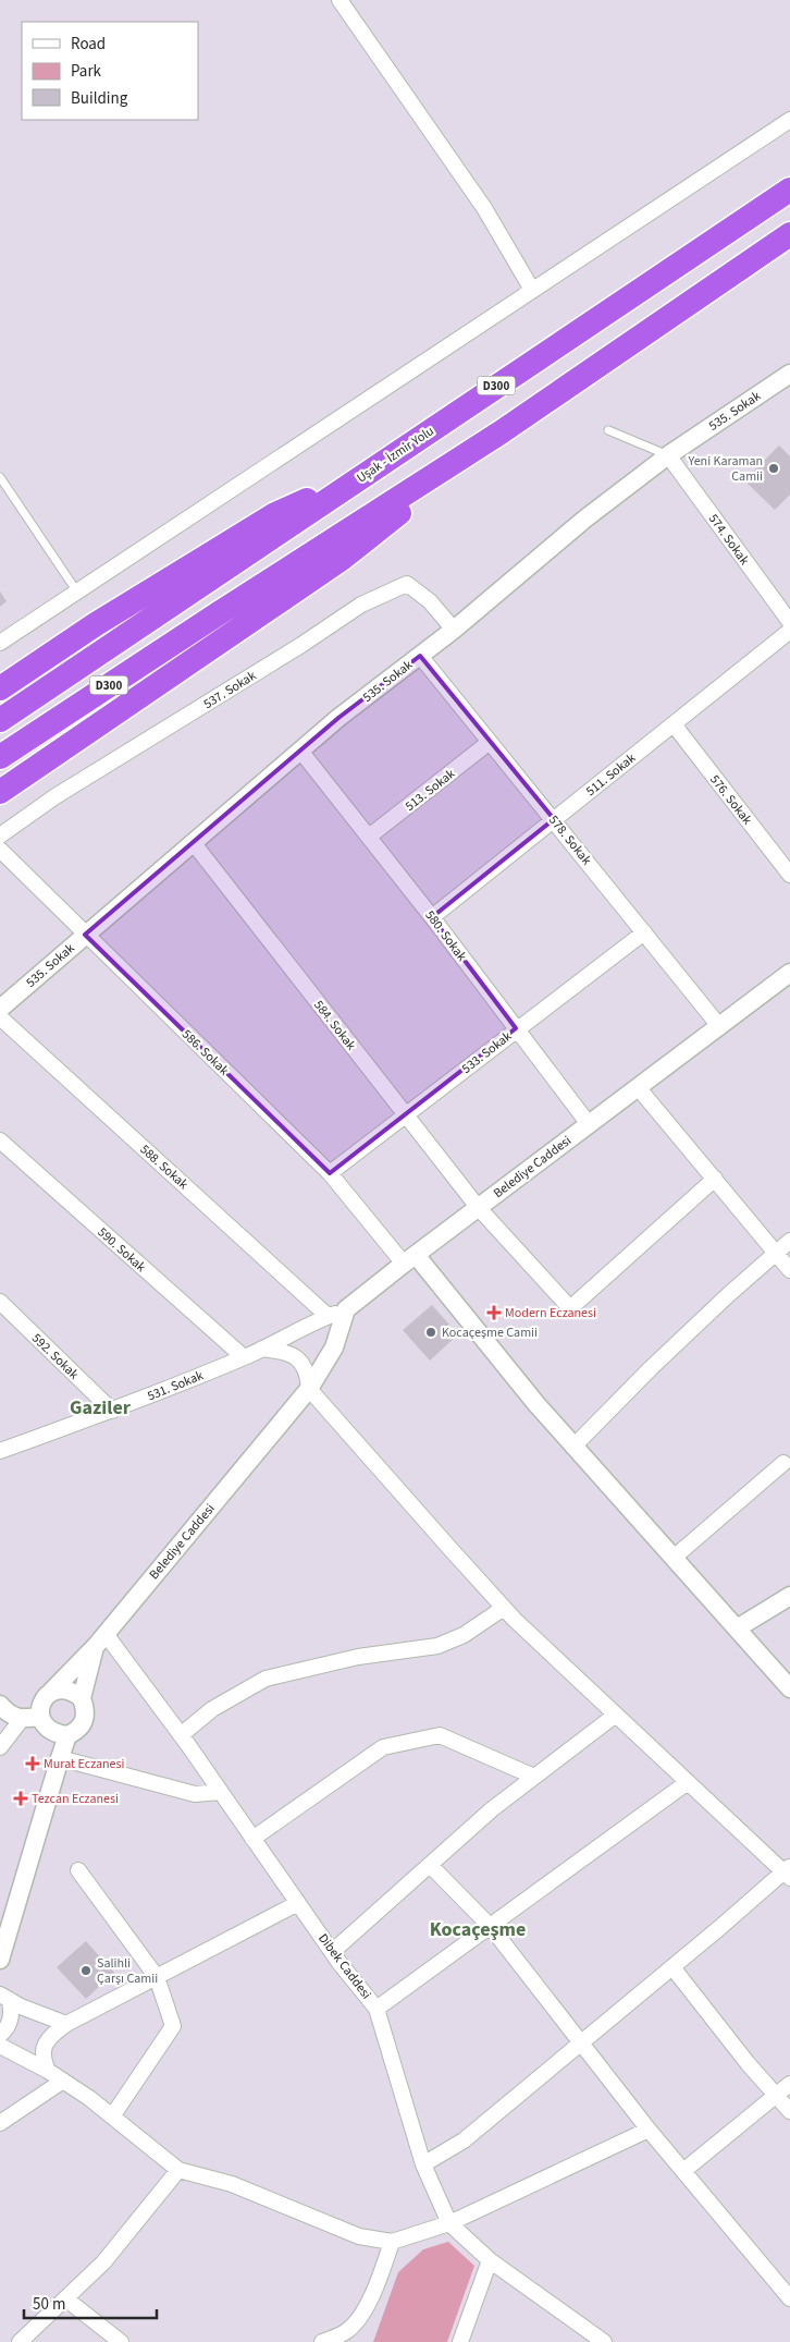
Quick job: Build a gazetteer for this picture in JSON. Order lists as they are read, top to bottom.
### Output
{
  "streets": {
    "highway": ["D300", "Uşak - İzmir Yolu"],
    "street": [
      "535. Sokak",
      "574. Sokak",
      "537. Sokak",
      "511. Sokak",
      "513. Sokak",
      "576. Sokak",
      "578. Sokak",
      "580. Sokak",
      "584. Sokak",
      "586. Sokak",
      "533. Sokak",
      "588. Sokak",
      "Belediye Caddesi",
      "590. Sokak",
      "592. Sokak",
      "531. Sokak",
      "Dibek Caddesi"
    ]
  },
  "crossings": [
    ["535. Sokak", "574. Sokak"],
    ["535. Sokak", "537. Sokak"],
    ["535. Sokak", "578. Sokak"],
    ["535. Sokak", "580. Sokak"],
    ["535. Sokak", "584. Sokak"],
    ["535. Sokak", "586. Sokak"],
    ["511. Sokak", "576. Sokak"],
    ["511. Sokak", "578. Sokak"],
    ["511. Sokak", "580. Sokak"],
    ["513. Sokak", "578. Sokak"],
    ["513. Sokak", "580. Sokak"],
    ["578. Sokak", "533. Sokak"],
    ["578. Sokak", "Belediye Caddesi"],
    ["580. Sokak", "533. Sokak"],
    ["580. Sokak", "Belediye Caddesi"],
    ["584. Sokak", "533. Sokak"],
    ["584. Sokak", "Belediye Caddesi"],
    ["586. Sokak", "533. Sokak"],
    ["586. Sokak", "Belediye Caddesi"],
    ["588. Sokak", "531. Sokak"],
    ["Belediye Caddesi", "531. Sokak"],
    ["Belediye Caddesi", "Dibek Caddesi"],
    ["590. Sokak", "531. Sokak"],
    ["592. Sokak", "531. Sokak"]
  ],
  "districts": ["Gaziler", "Kocaçeşme"],
  "places": {
    "other": ["Yeni Karaman Camii", "Kocaçeşme Camii", "Salihli Çarşı Camii"],
    "health": ["Modern Eczanesi", "Murat Eczanesi", "Tezcan Eczanesi"]
  },
  "legend": ["Road", "Park", "Building"],
  "scale_bar": "50 m"
}
